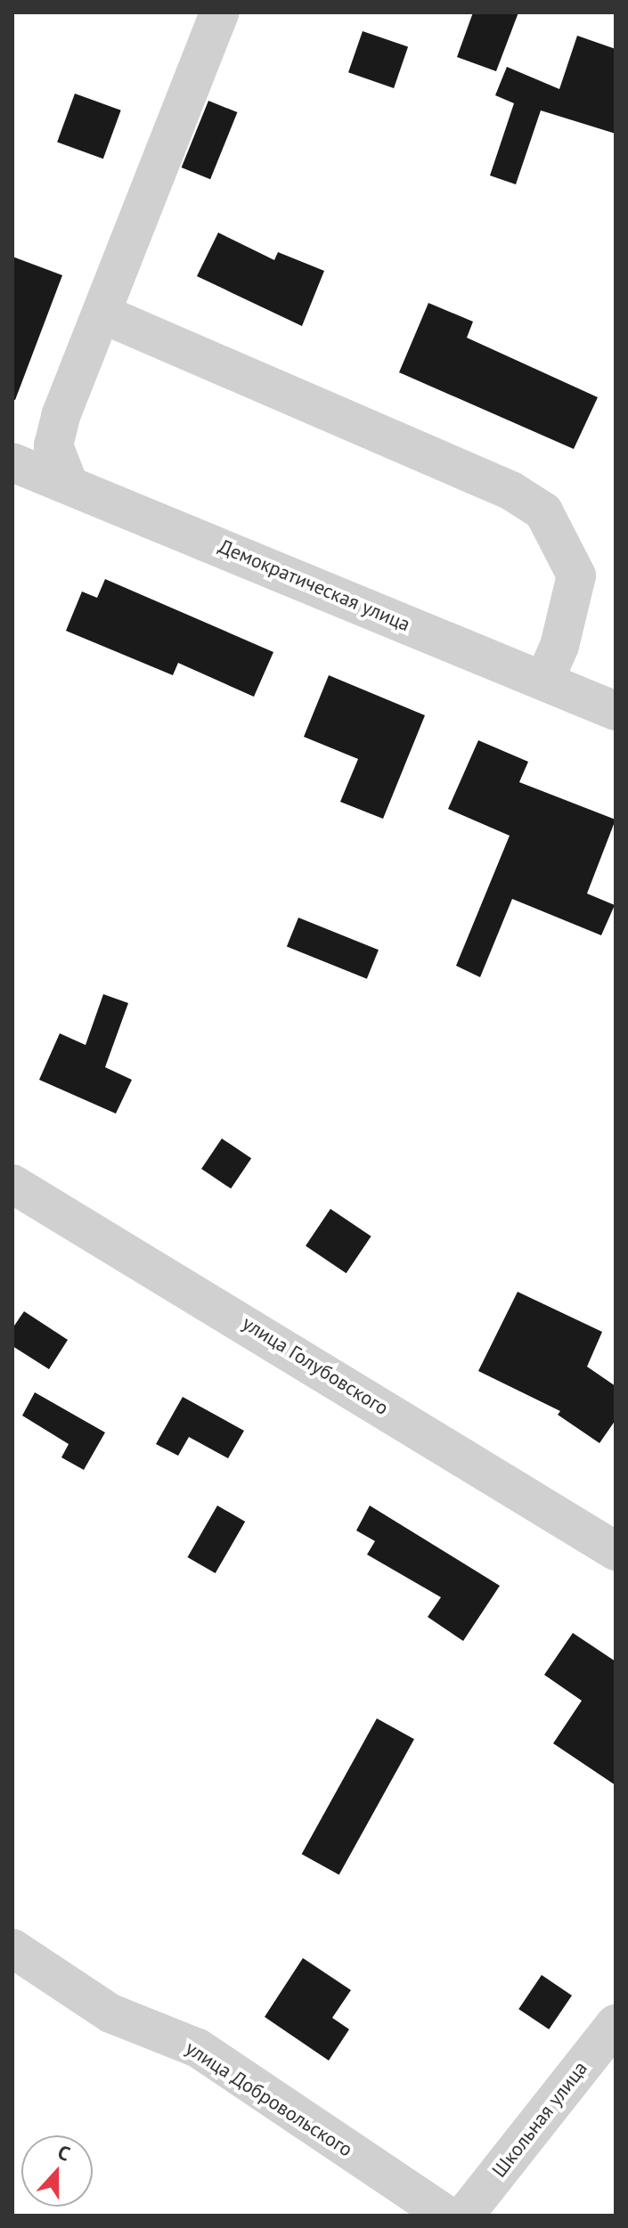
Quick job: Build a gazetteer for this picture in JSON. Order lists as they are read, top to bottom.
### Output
{
  "streets": {
    "street": [
      "Демократическая улица",
      "улица Голубовского",
      "улица Добровольского",
      "Школьная улица"
    ]
  },
  "north": "top"
}
